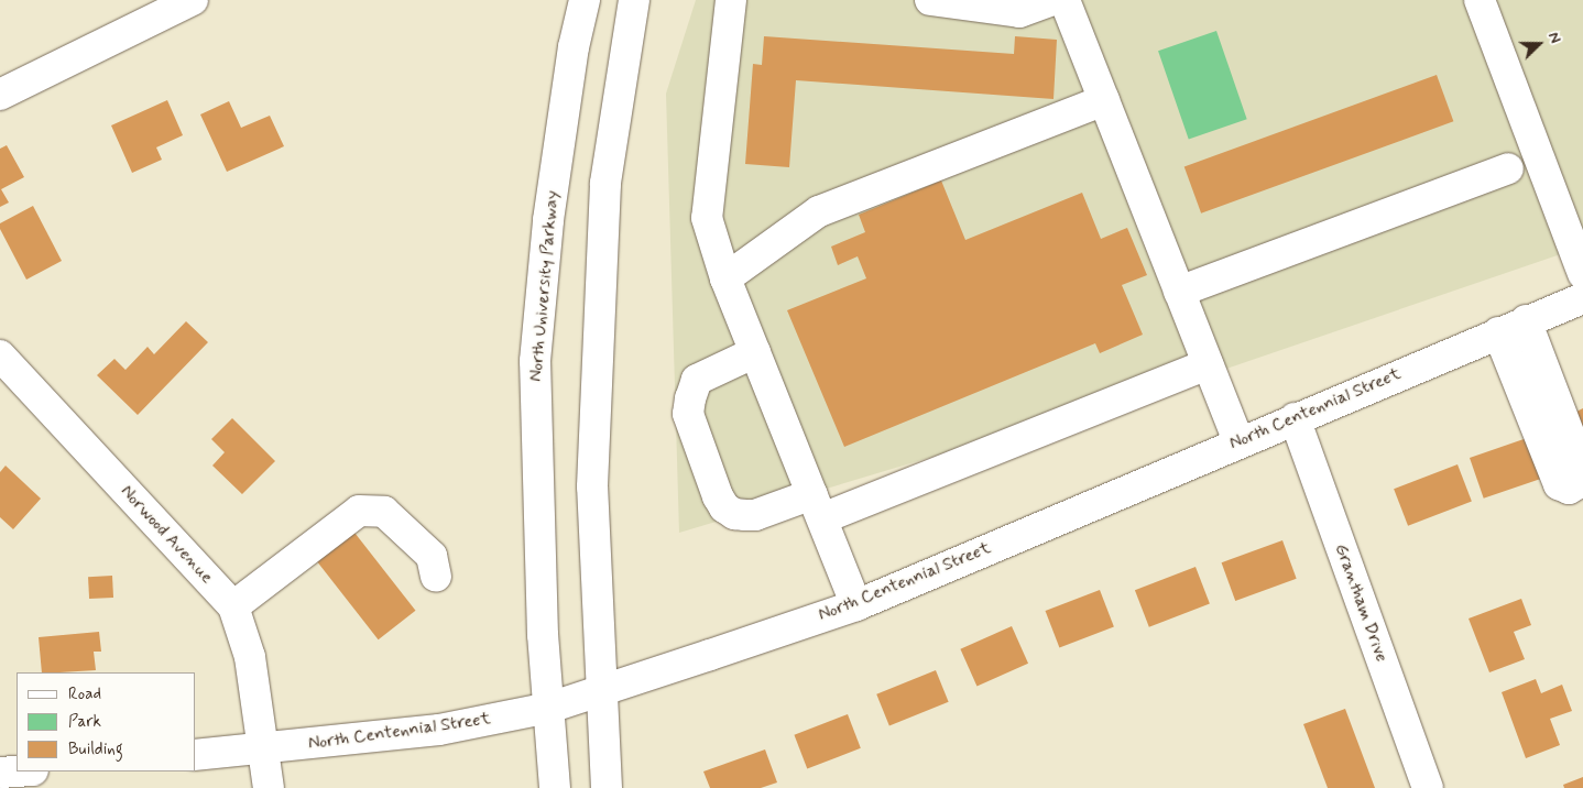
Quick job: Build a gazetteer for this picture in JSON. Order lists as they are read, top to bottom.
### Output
{
  "streets": {
    "main road": [
      "North University Parkway",
      "North Centennial Street",
      "Norwood Avenue",
      "Grantham Drive"
    ]
  },
  "crossings": [
    ["North University Parkway", "North Centennial Street"],
    ["North Centennial Street", "Norwood Avenue"],
    ["North Centennial Street", "Grantham Drive"]
  ],
  "legend": ["Road", "Park", "Building"],
  "north": "right"
}
